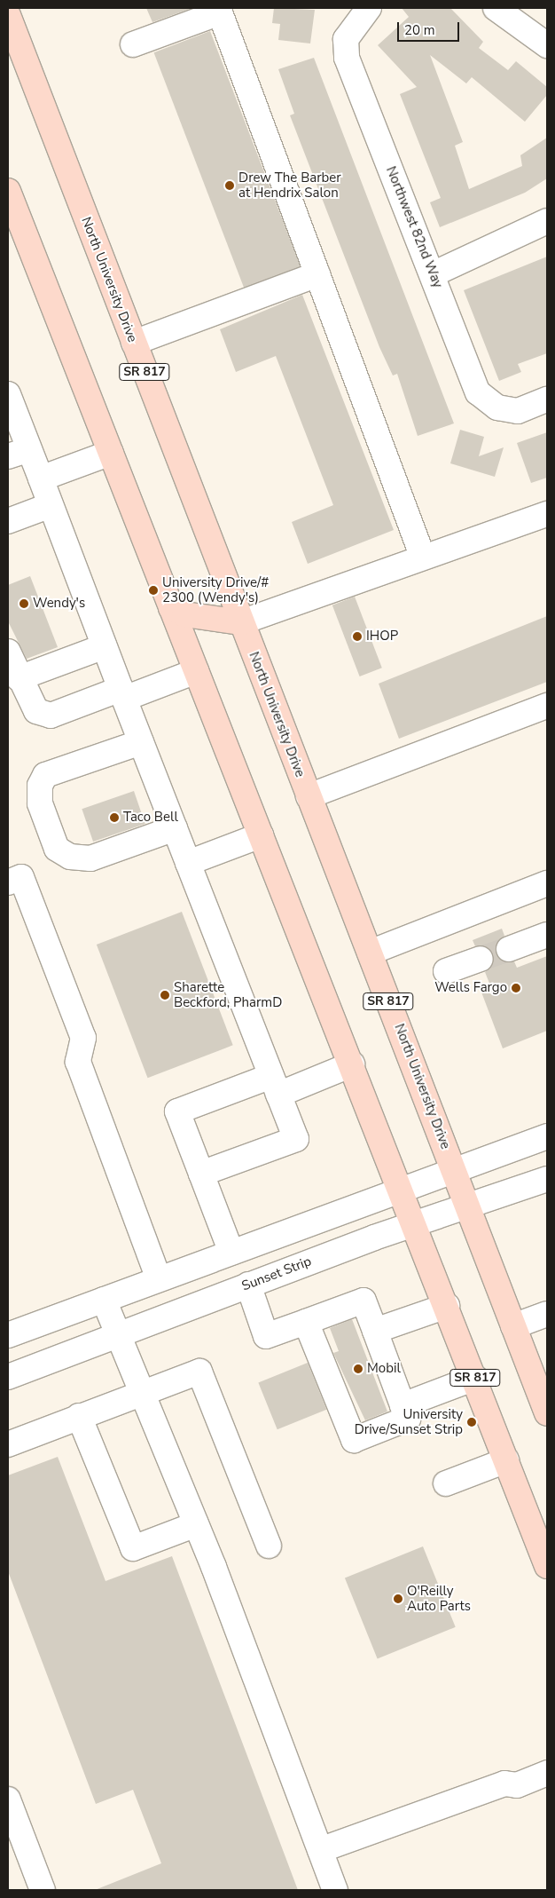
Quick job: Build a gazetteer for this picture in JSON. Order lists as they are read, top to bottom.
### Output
{
  "streets": {
    "main road": ["North University Drive", "SR 817"],
    "street": ["Northwest 82nd Way", "Sunset Strip"]
  },
  "crossings": [
    ["North University Drive", "Sunset Strip"],
    ["SR 817", "Sunset Strip"]
  ],
  "places": [
    "Drew The Barber at Hendrix Salon",
    "University Drive/# 2300 (Wendy's)",
    "Wendy's",
    "IHOP",
    "Taco Bell",
    "Wells Fargo",
    "Sharette Beckford, PharmD",
    "Mobil",
    "University Drive/Sunset Strip",
    "O'Reilly Auto Parts"
  ],
  "scale_bar": "20 m"
}
